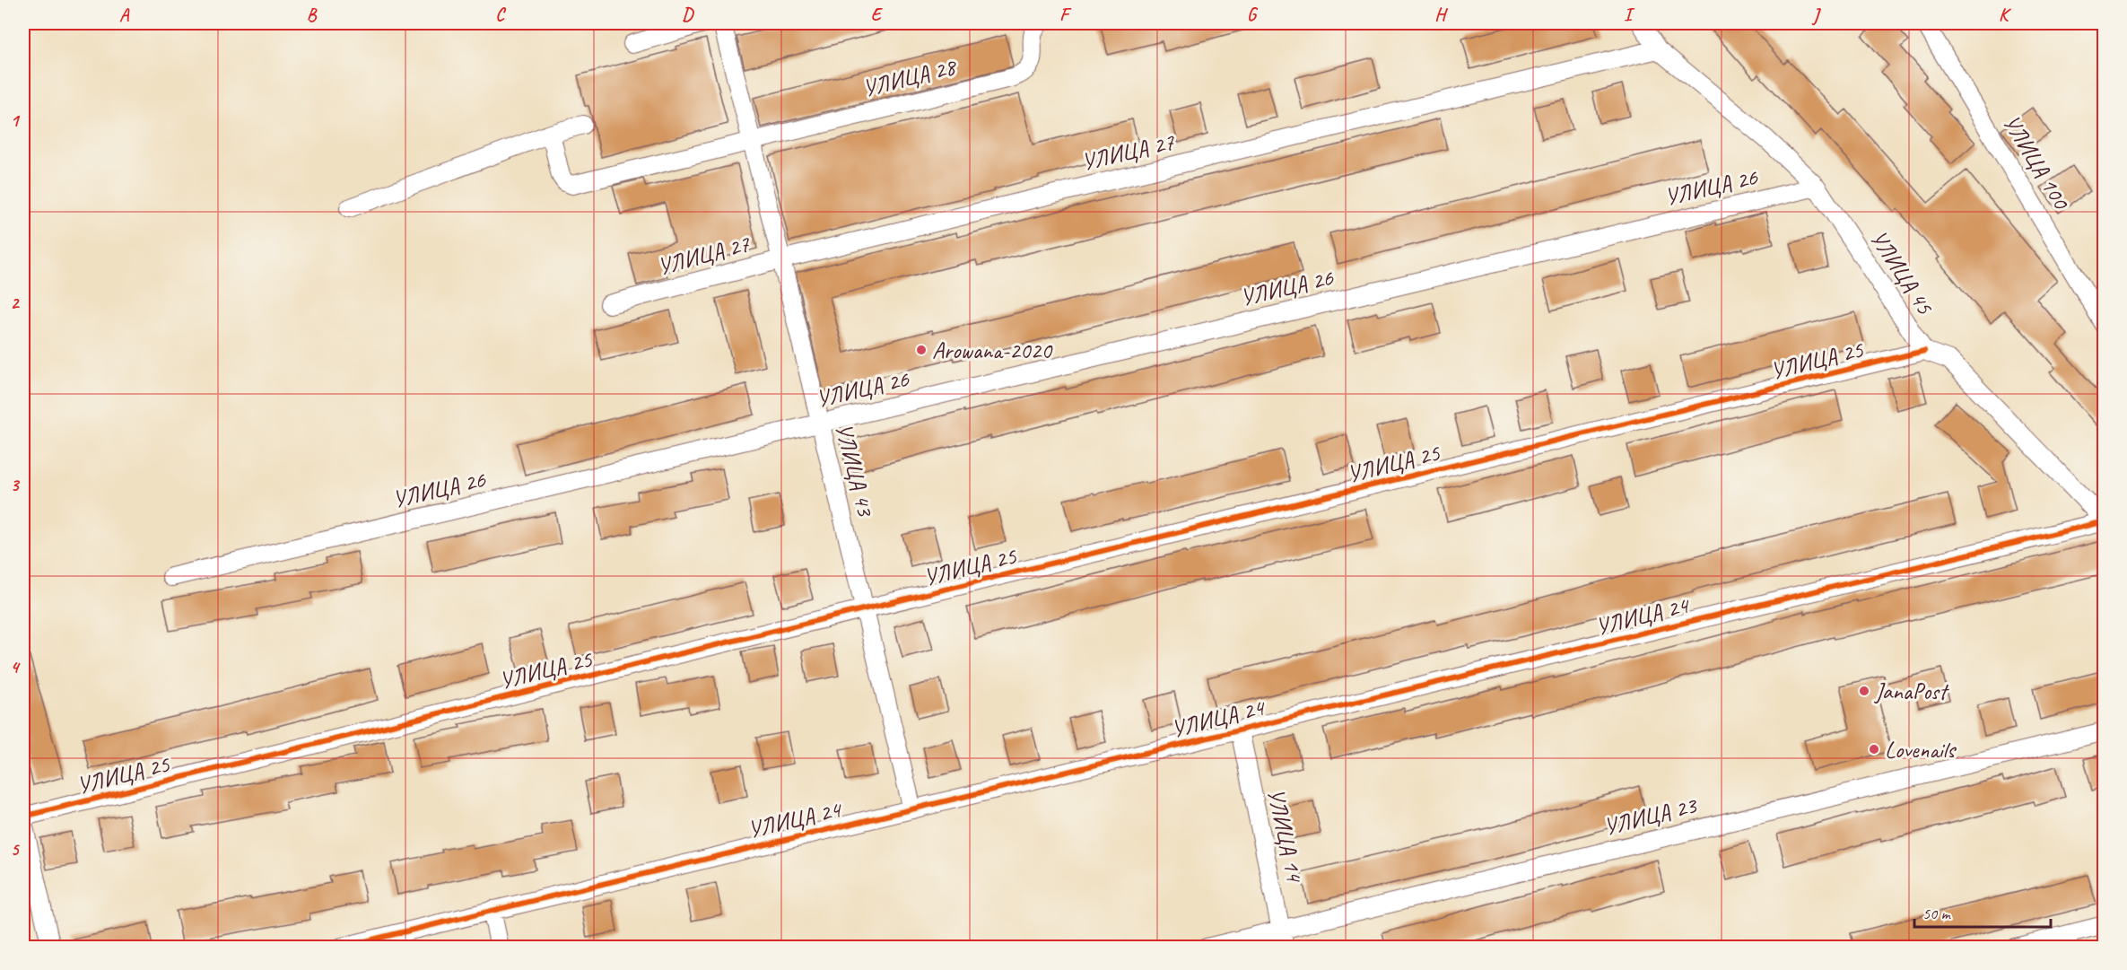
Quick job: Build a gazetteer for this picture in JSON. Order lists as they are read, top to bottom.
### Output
{
  "streets": {
    "street": [
      "УЛИЦА 28",
      "УЛИЦА 27",
      "УЛИЦА 100",
      "УЛИЦА 26",
      "УЛИЦА 45",
      "УЛИЦА 25",
      "УЛИЦА 43",
      "УЛИЦА 24",
      "УЛИЦА 23",
      "УЛИЦА 14"
    ]
  },
  "crossings": [
    ["УЛИЦА 28", "УЛИЦА 43"],
    ["УЛИЦА 27", "УЛИЦА 45"],
    ["УЛИЦА 27", "УЛИЦА 43"],
    ["УЛИЦА 26", "УЛИЦА 45"],
    ["УЛИЦА 26", "УЛИЦА 43"],
    ["УЛИЦА 45", "УЛИЦА 25"],
    ["УЛИЦА 45", "УЛИЦА 24"],
    ["УЛИЦА 25", "УЛИЦА 43"],
    ["УЛИЦА 43", "УЛИЦА 24"],
    ["УЛИЦА 24", "УЛИЦА 14"],
    ["УЛИЦА 23", "УЛИЦА 14"]
  ],
  "places": ["Arowana-2020", "JanaPost", "Lovenails"],
  "scale_bar": "50 m",
  "grid": {
    "columns": [
      "A",
      "B",
      "C",
      "D",
      "E",
      "F",
      "G",
      "H",
      "I",
      "J",
      "K"
    ],
    "rows": [
      "1",
      "2",
      "3",
      "4",
      "5"
    ]
  }
}
